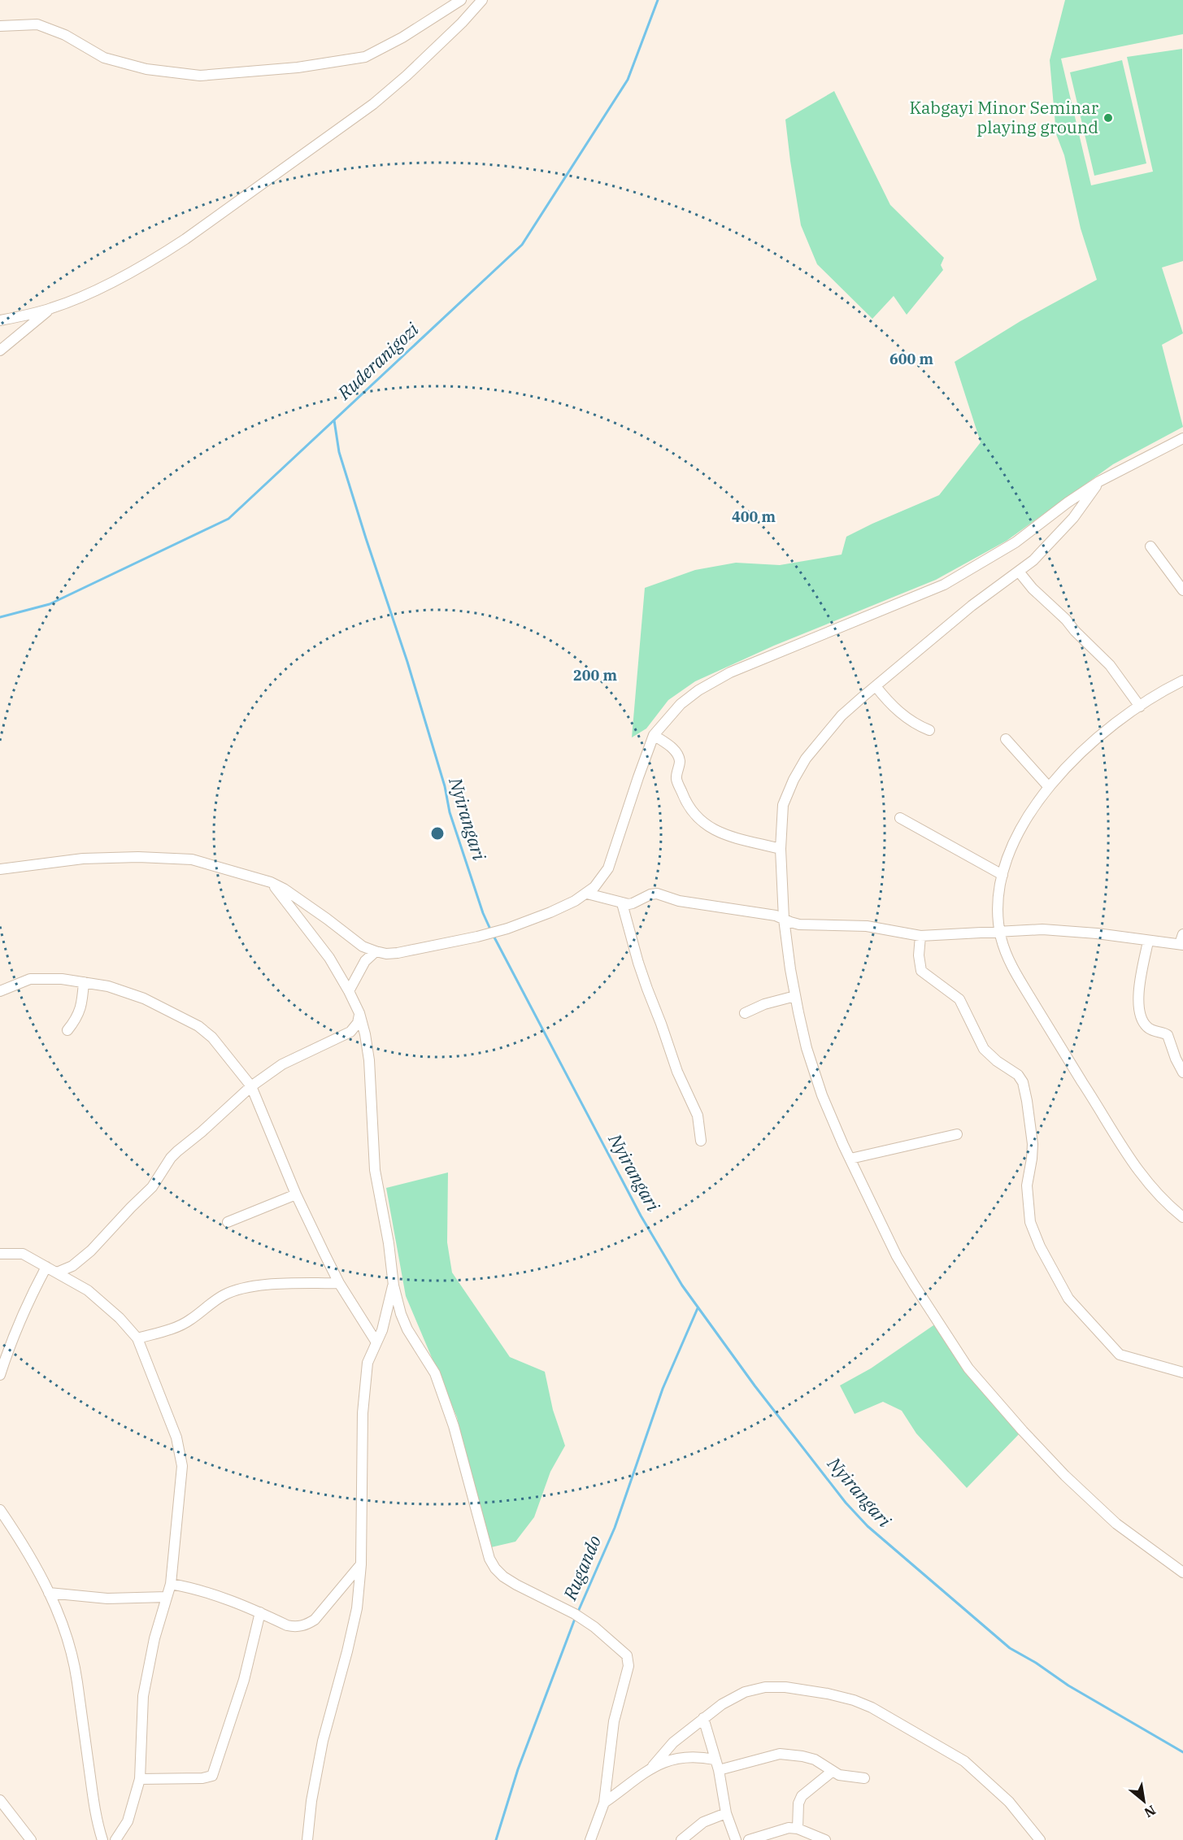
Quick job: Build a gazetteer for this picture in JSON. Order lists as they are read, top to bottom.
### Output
{
  "water": ["Ruderanigozi", "Nyirangari", "Rugando"],
  "places": ["Kabgayi Minor Seminar playing ground"],
  "north": "bottom right",
  "rings": ["600 m", "400 m", "200 m"]
}
